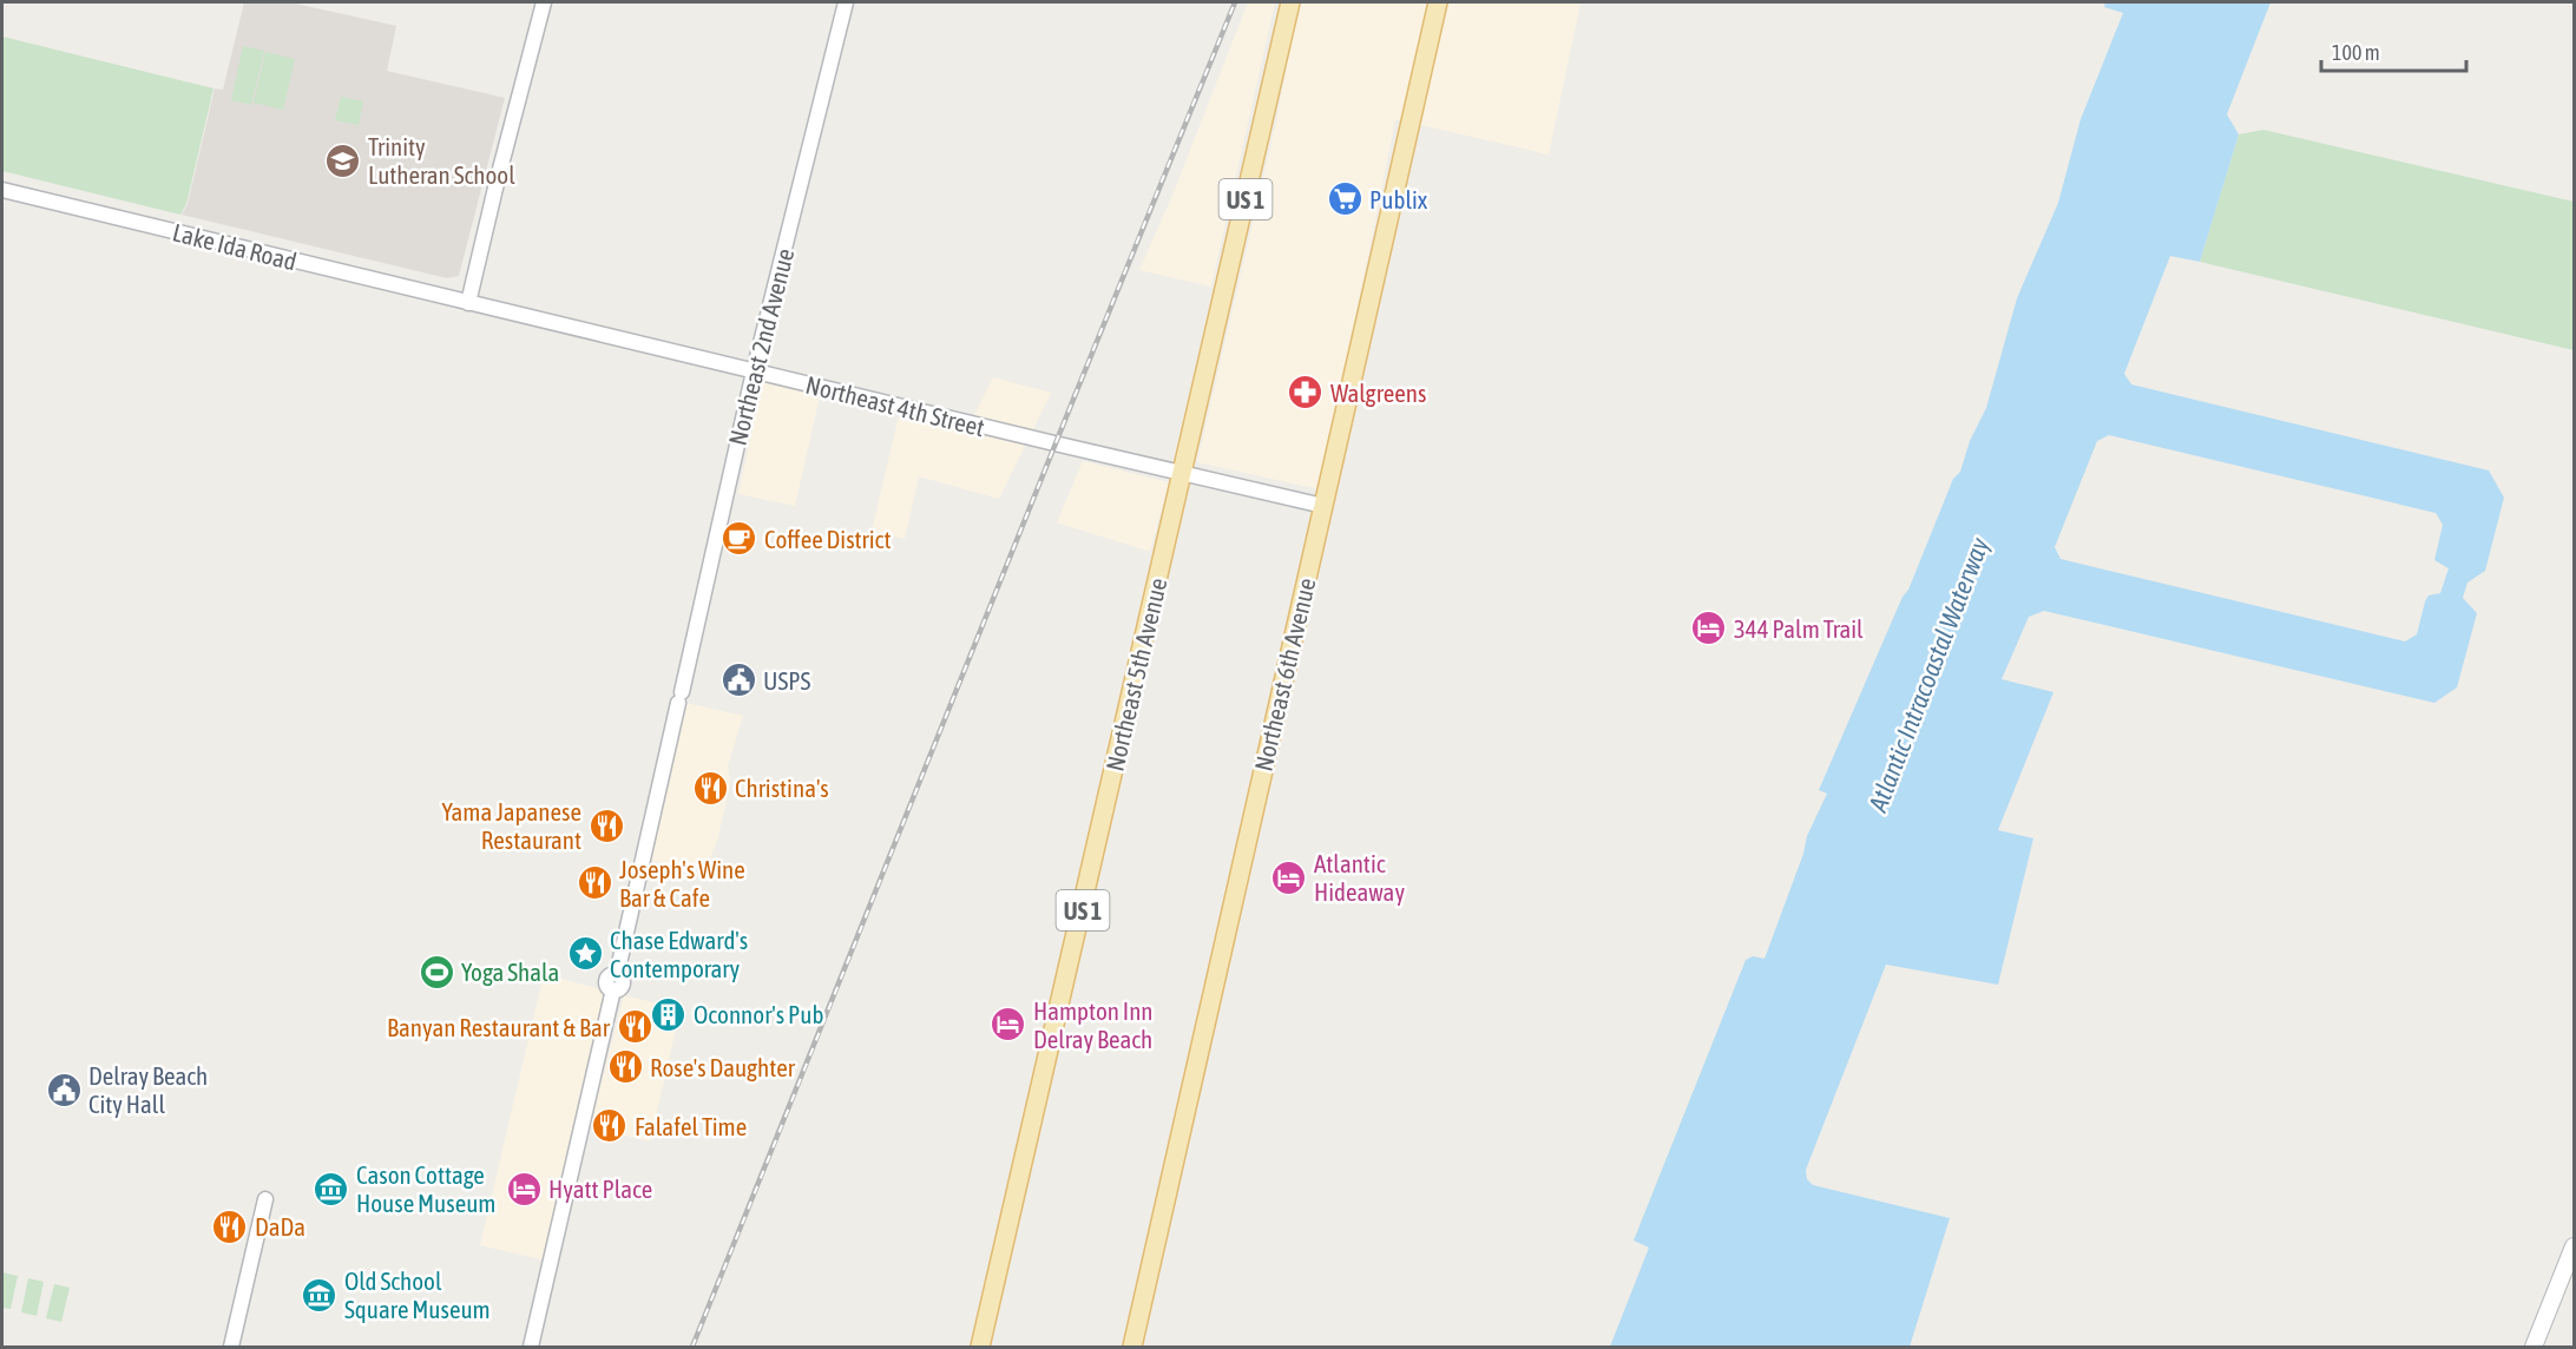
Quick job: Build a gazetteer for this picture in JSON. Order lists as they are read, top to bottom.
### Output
{
  "streets": {
    "main road": ["US 1", "Northeast 5th Avenue", "Northeast 6th Avenue"],
    "street": ["Lake Ida Road", "Northeast 2nd Avenue", "Northeast 4th Street"]
  },
  "crossings": [
    ["Lake Ida Road", "Northeast 4th Street"],
    ["Northeast 2nd Avenue", "Northeast 4th Street"],
    ["Northeast 4th Street", "Northeast 5th Avenue"],
    ["Northeast 4th Street", "Northeast 6th Avenue"]
  ],
  "water": ["Atlantic Intracoastal Waterway"],
  "places": {
    "school or university": ["Trinity Lutheran School"],
    "supermarket": ["Publix"],
    "pharmacy": ["Walgreens"],
    "cafe": ["Coffee District"],
    "hotel": [
      "344 Palm Trail",
      "Atlantic Hideaway",
      "Hampton Inn Delray Beach",
      "Hyatt Place"
    ],
    "public building": ["USPS", "Delray Beach City Hall"],
    "restaurant": [
      "Christina's",
      "Yama Japanese Restaurant",
      "Joseph's Wine Bar & Cafe",
      "Banyan Restaurant & Bar",
      "Rose's Daughter",
      "Falafel Time",
      "DaDa"
    ],
    "place": ["Chase Edward's Contemporary"],
    "sports": ["Yoga Shala"],
    "building": ["Oconnor's Pub"],
    "museum": ["Cason Cottage House Museum", "Old School Square Museum"]
  },
  "scale_bar": "100 m"
}
